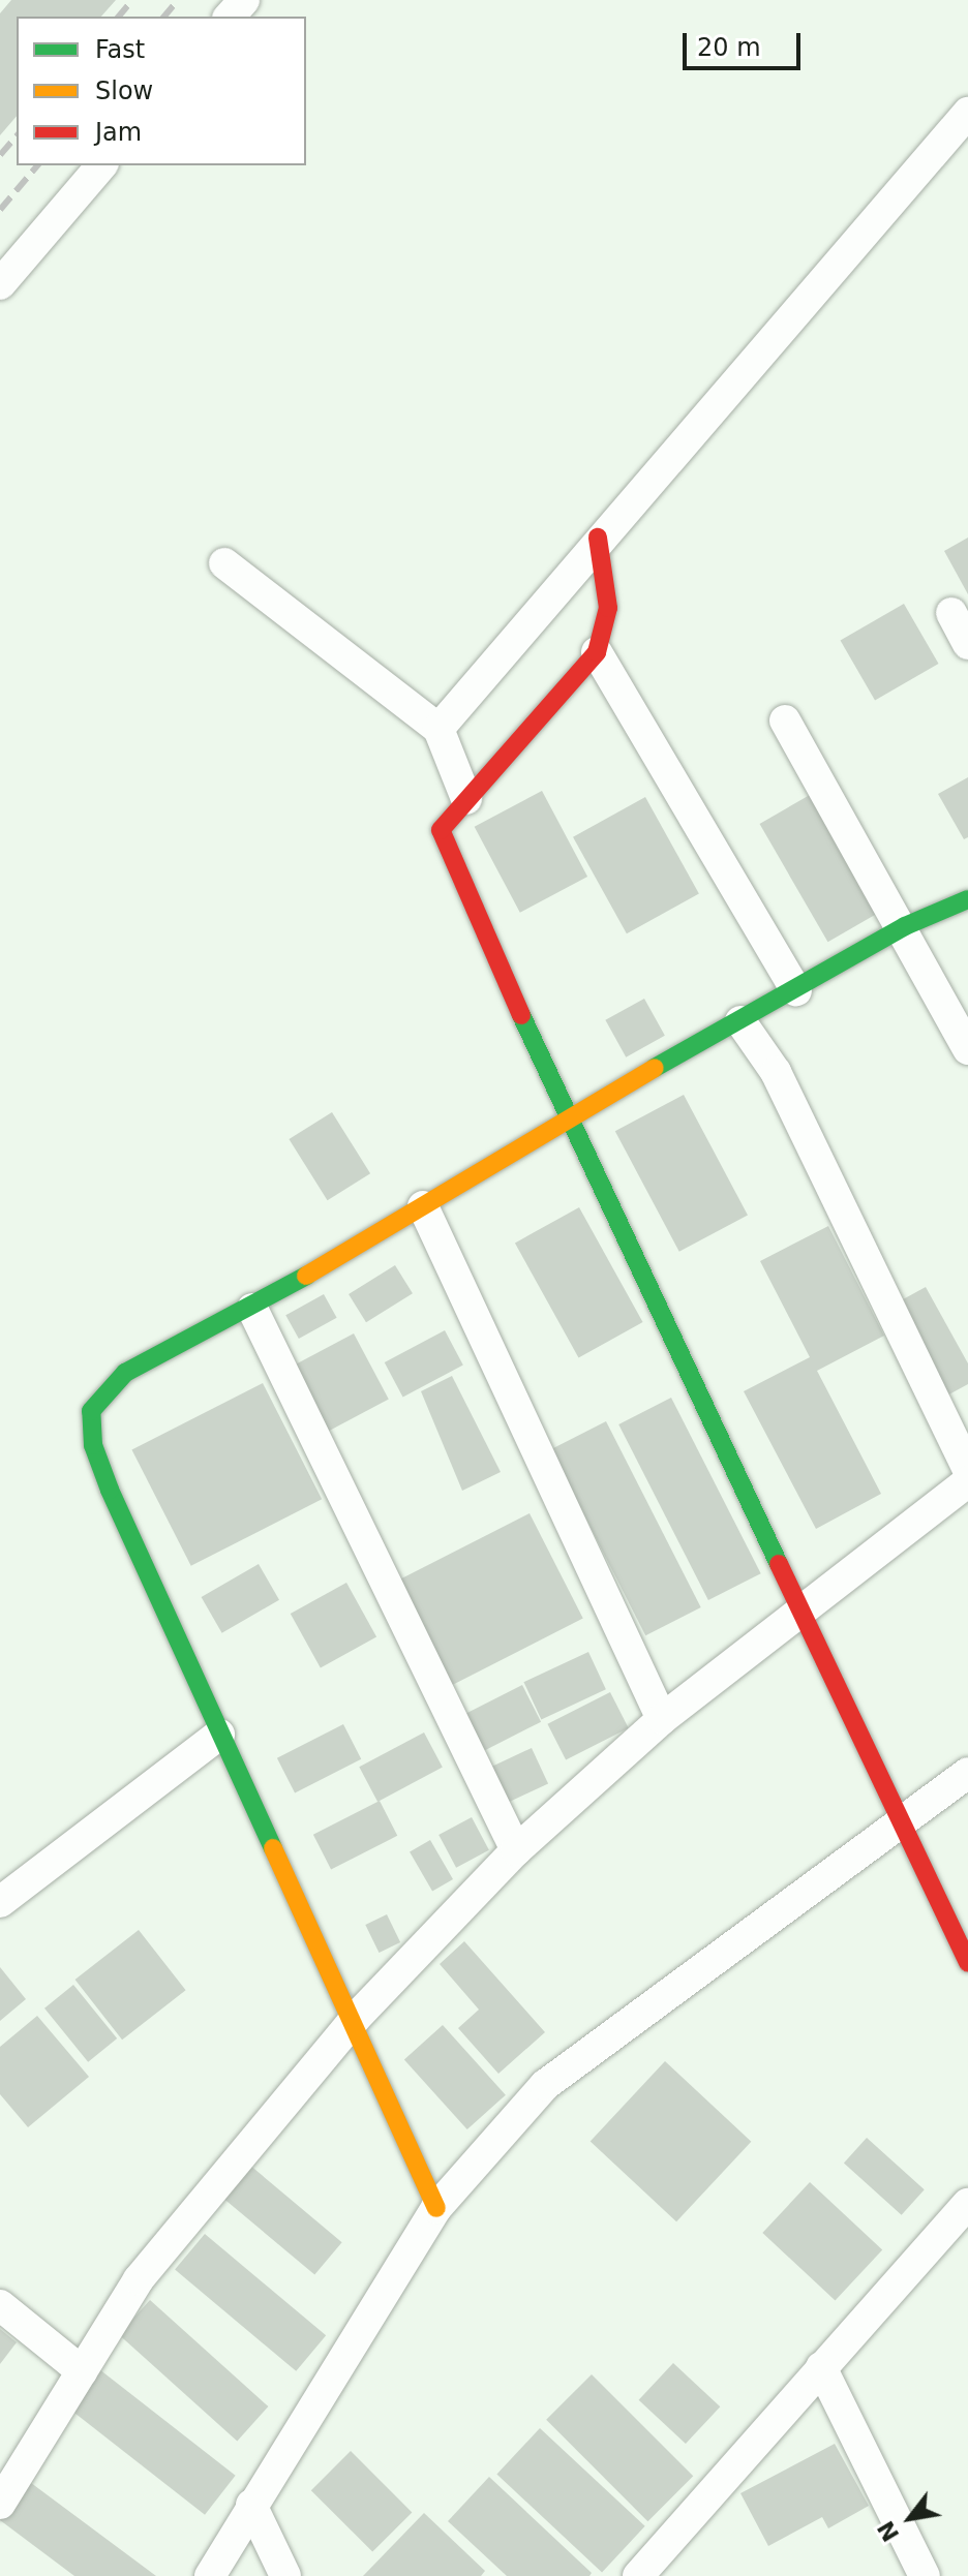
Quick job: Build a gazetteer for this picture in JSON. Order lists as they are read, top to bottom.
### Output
{
  "legend": ["Fast", "Slow", "Jam"],
  "scale_bar": "20 m",
  "north": "bottom left"
}
